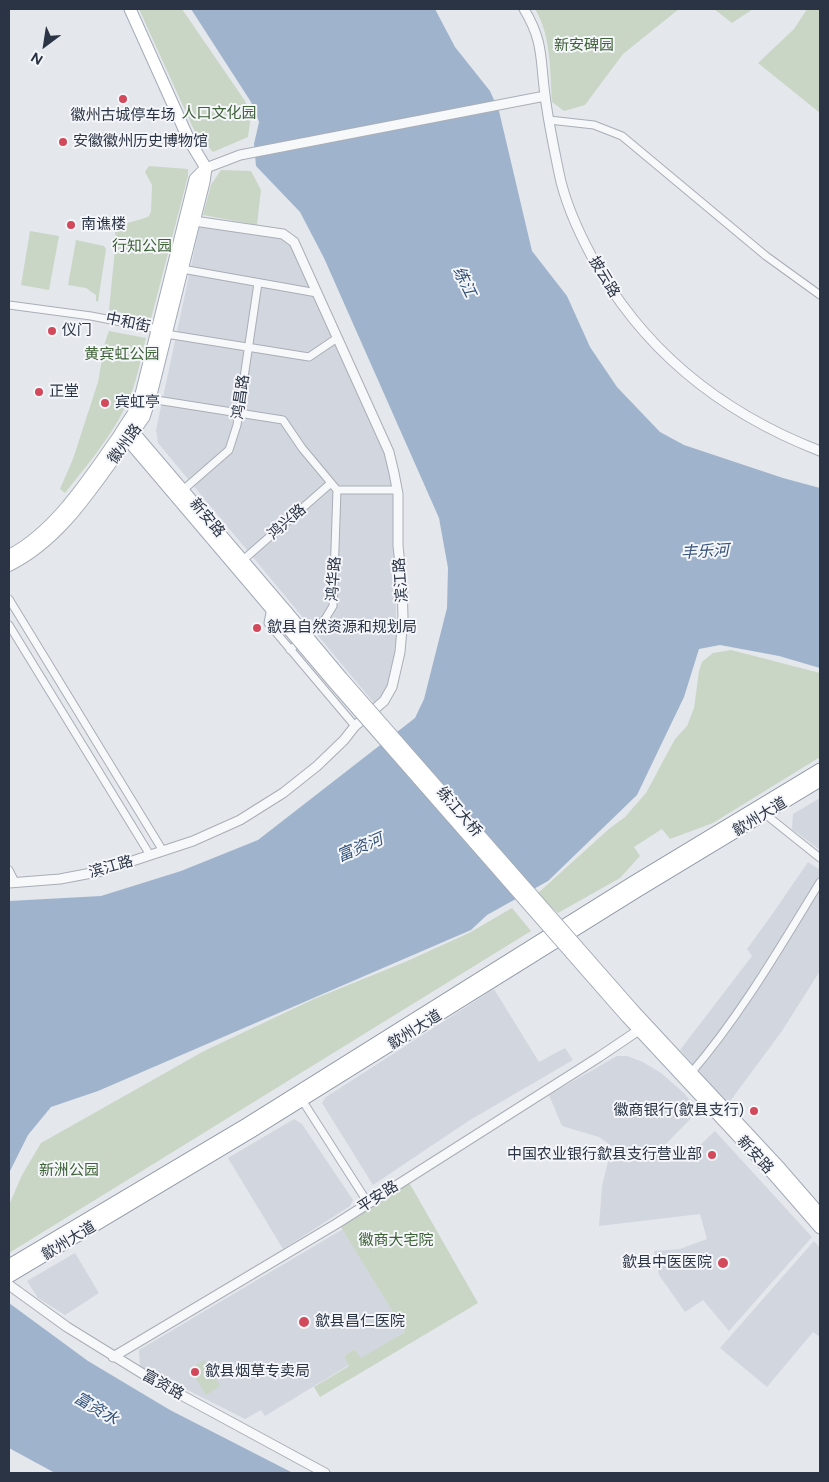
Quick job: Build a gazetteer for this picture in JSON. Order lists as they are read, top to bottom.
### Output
{
  "streets": {
    "main road": [
      "徽州路",
      "新安路",
      "练江大桥",
      "歙州大道"
    ],
    "street": [
      "披云路",
      "中和街",
      "鸿昌路",
      "鸿兴路",
      "鸿华路",
      "滨江路",
      "平安路",
      "富资路"
    ]
  },
  "crossings": [
    ["中和街", "鸿昌路"],
    ["中和街", "徽州路"],
    ["中和街", "滨江路"],
    ["鸿昌路", "新安路"],
    ["徽州路", "新安路"],
    ["徽州路", "滨江路"],
    ["新安路", "鸿兴路"],
    ["新安路", "练江大桥"],
    ["新安路", "平安路"],
    ["平安路", "富资路"]
  ],
  "water": [
    "练江",
    "丰乐河",
    "富资河",
    "富资水"
  ],
  "parks": [
    "新安碑园",
    "人口文化园",
    "行知公园",
    "黄宾虹公园",
    "新洲公园",
    "徽商大宅院"
  ],
  "places": [
    "徽州古城停车场",
    "安徽徽州历史博物馆",
    "南谯楼",
    "仪门",
    "正堂",
    "宾虹亭",
    "歙县自然资源和规划局",
    "徽商银行(歙县支行)",
    "中国农业银行歙县支行营业部",
    "歙县中医医院",
    "歙县昌仁医院",
    "歙县烟草专卖局"
  ],
  "north": "bottom left"
}
